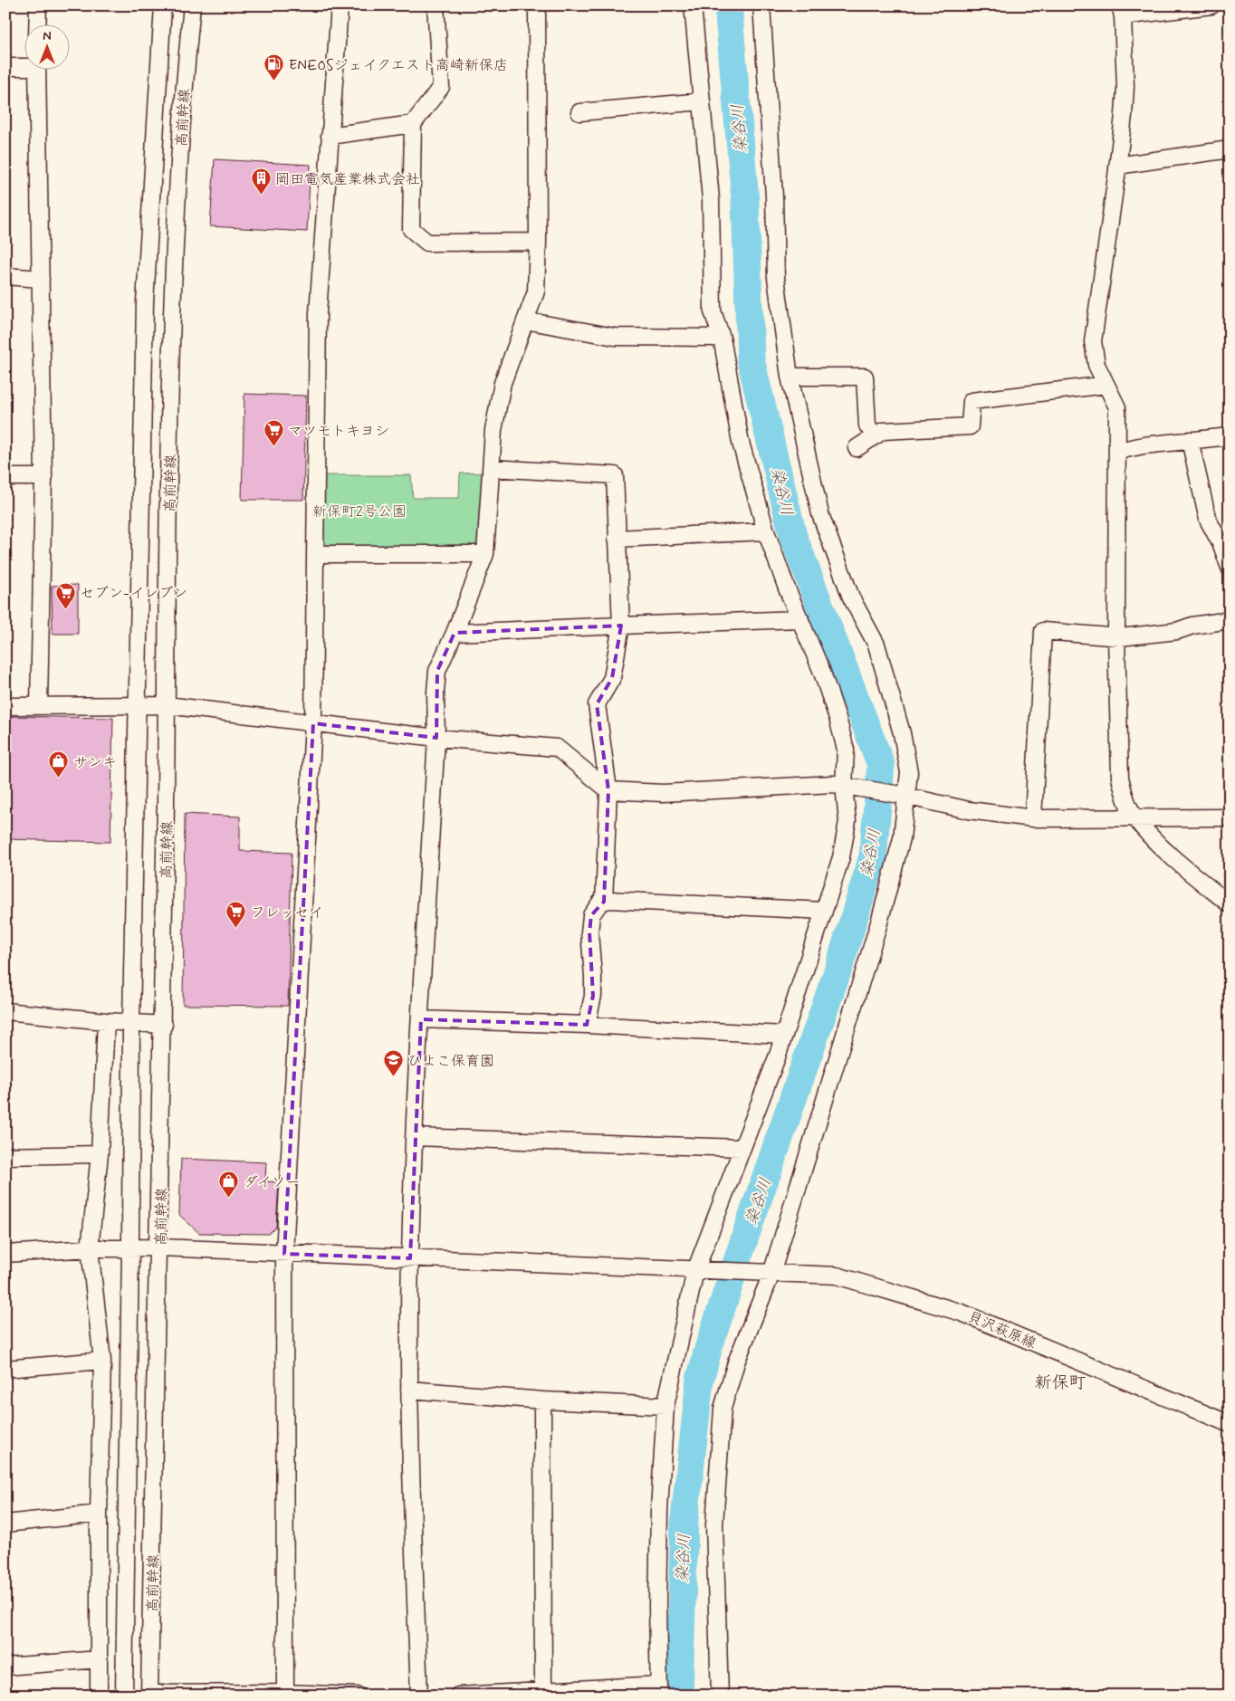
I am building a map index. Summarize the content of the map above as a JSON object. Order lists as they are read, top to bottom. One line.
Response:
{"streets":{"street":["高前幹線","貝沢萩原線"]},"crossings":[["高前幹線","貝沢萩原線"]],"districts":["新保町"],"water":["染谷川"],"parks":["新保町2号公園"],"places":{"fuel station":["ENEOSジェイクエスト高崎新保店"],"building":["岡田電気産業株式会社"],"supermarket":["マツモトキヨシ","セブン-イレブン","フレッセイ"],"shop":["サンキ","ダイソー"],"school or university":["ひよこ保育園"]},"north":"top"}
